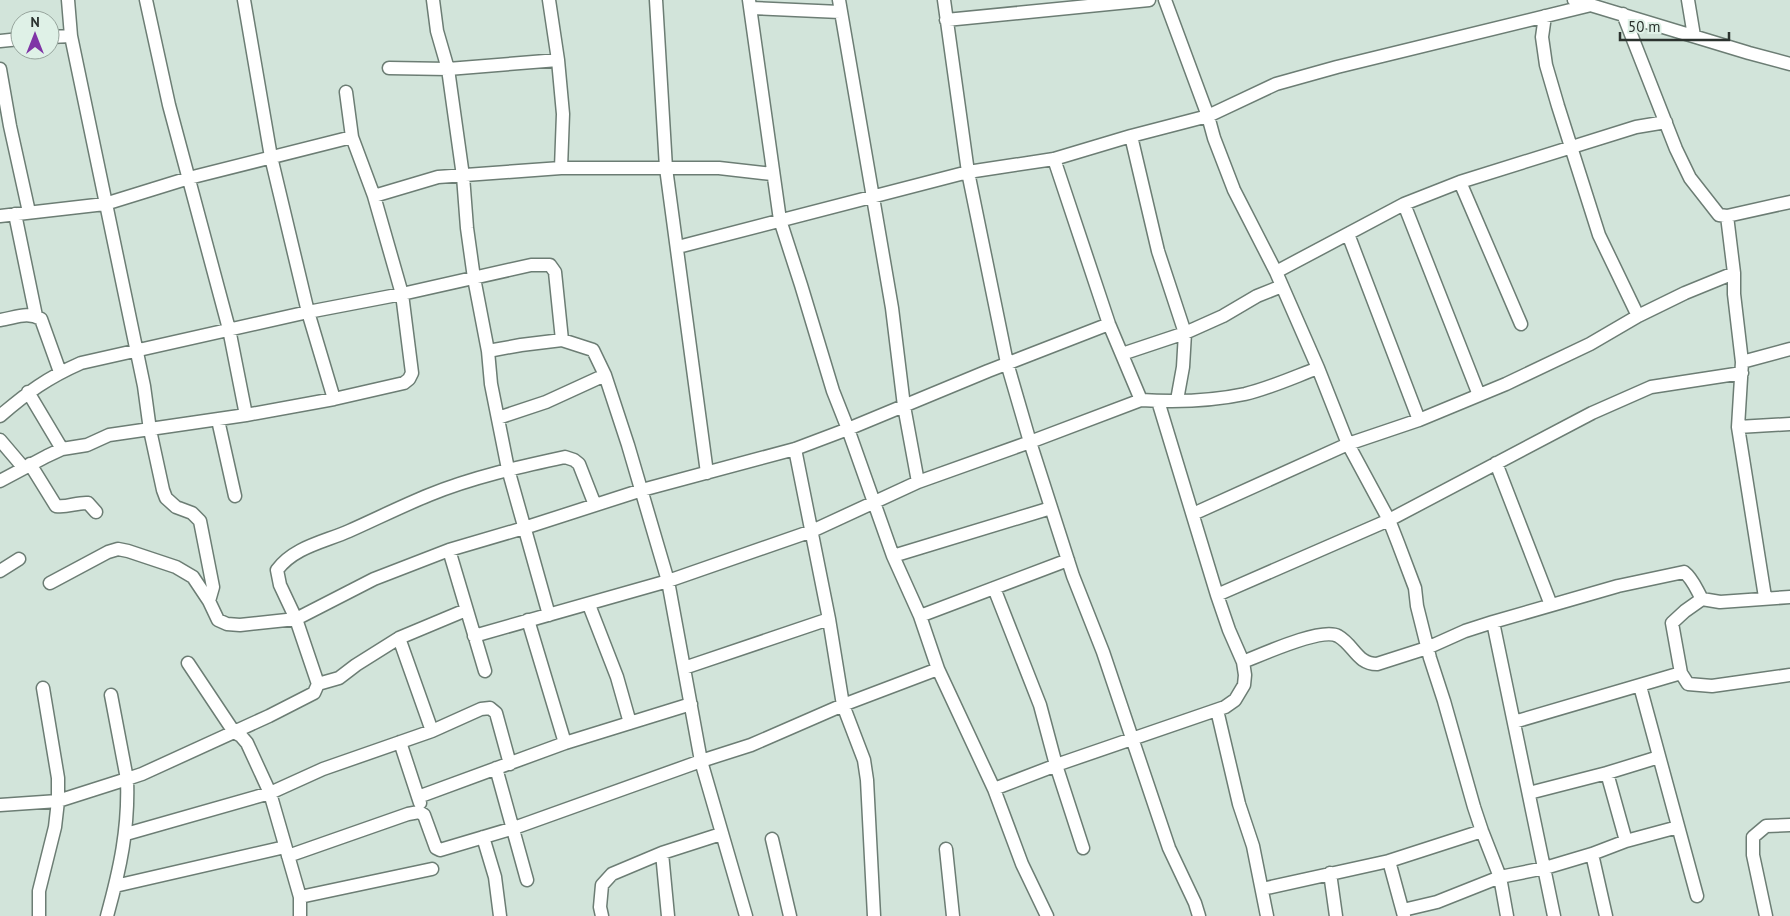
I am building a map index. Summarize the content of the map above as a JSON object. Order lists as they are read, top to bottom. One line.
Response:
{"scale_bar":"50 m","north":"top"}
